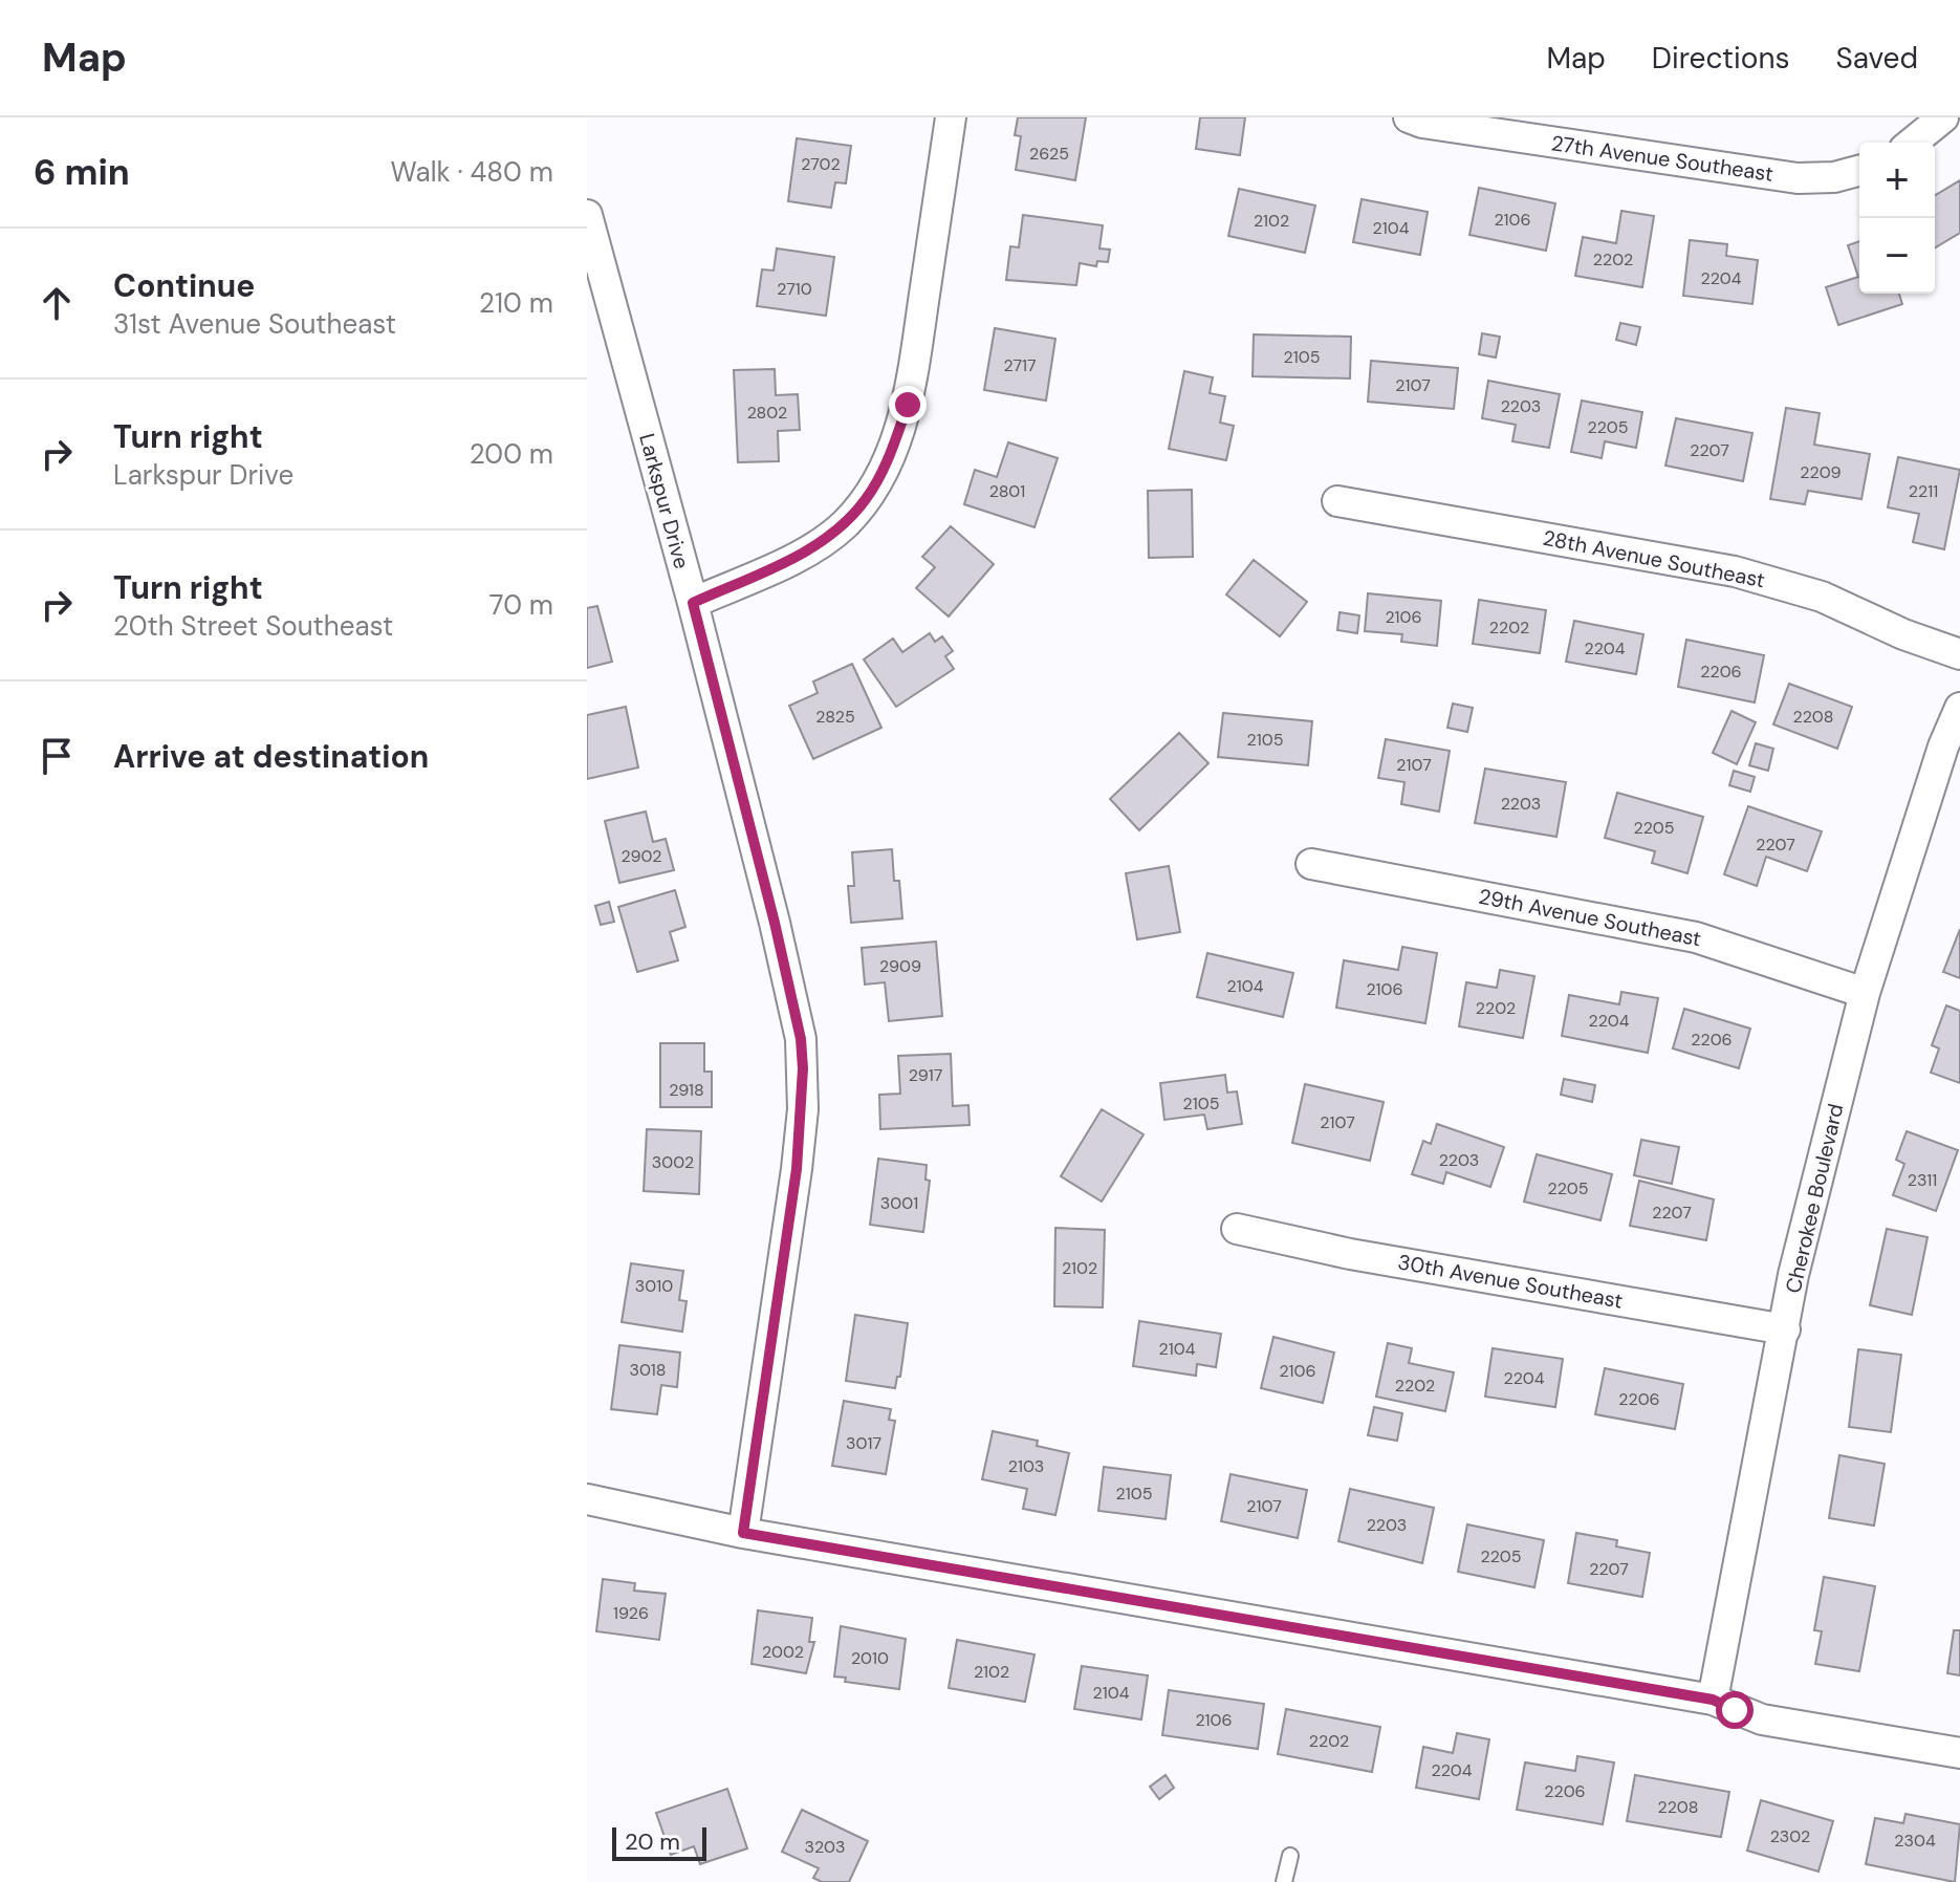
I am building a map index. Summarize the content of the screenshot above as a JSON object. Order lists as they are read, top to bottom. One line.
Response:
{"streets":{"street":["27th Avenue Southeast","Larkspur Drive","28th Avenue Southeast","29th Avenue Southeast","Cherokee Boulevard","30th Avenue Southeast"]},"crossings":[["29th Avenue Southeast","Cherokee Boulevard"],["Cherokee Boulevard","30th Avenue Southeast"]],"house_numbers":["2625","2702","2106","2102","2104","2202","2204","2710","2105","2717","2107","2203","2802","2205","2207","2209","2801","2211","2106","2202","2204","2206","2825","2208","2105","2107","2203","2205","2207","2902","2909","2104","2106","2202","2204","2206","2917","2918","2105","2107","2203","3002","2311","2205","3001","2207","2102","3010","2104","3018","2106","2204","2202","2206","3017","2103","2105","2107","2203","2205","2207","1926","2002","2010","2102","2104","2106","2202","2204","2206","2208","2302","2304","3203"],"scale_bar":"20 m","page":{"header":"Map","nav":["Map","Directions","Saved"],"heading":["6 min","Walk · 480 m"],"map_buttons":["+","−"],"list":[["Continue","31st Avenue Southeast","210 m"],["Turn right","Larkspur Drive","200 m"],["Turn right","20th Street Southeast","70 m"],"Arrive at destination"],"scale":"20 m"}}
